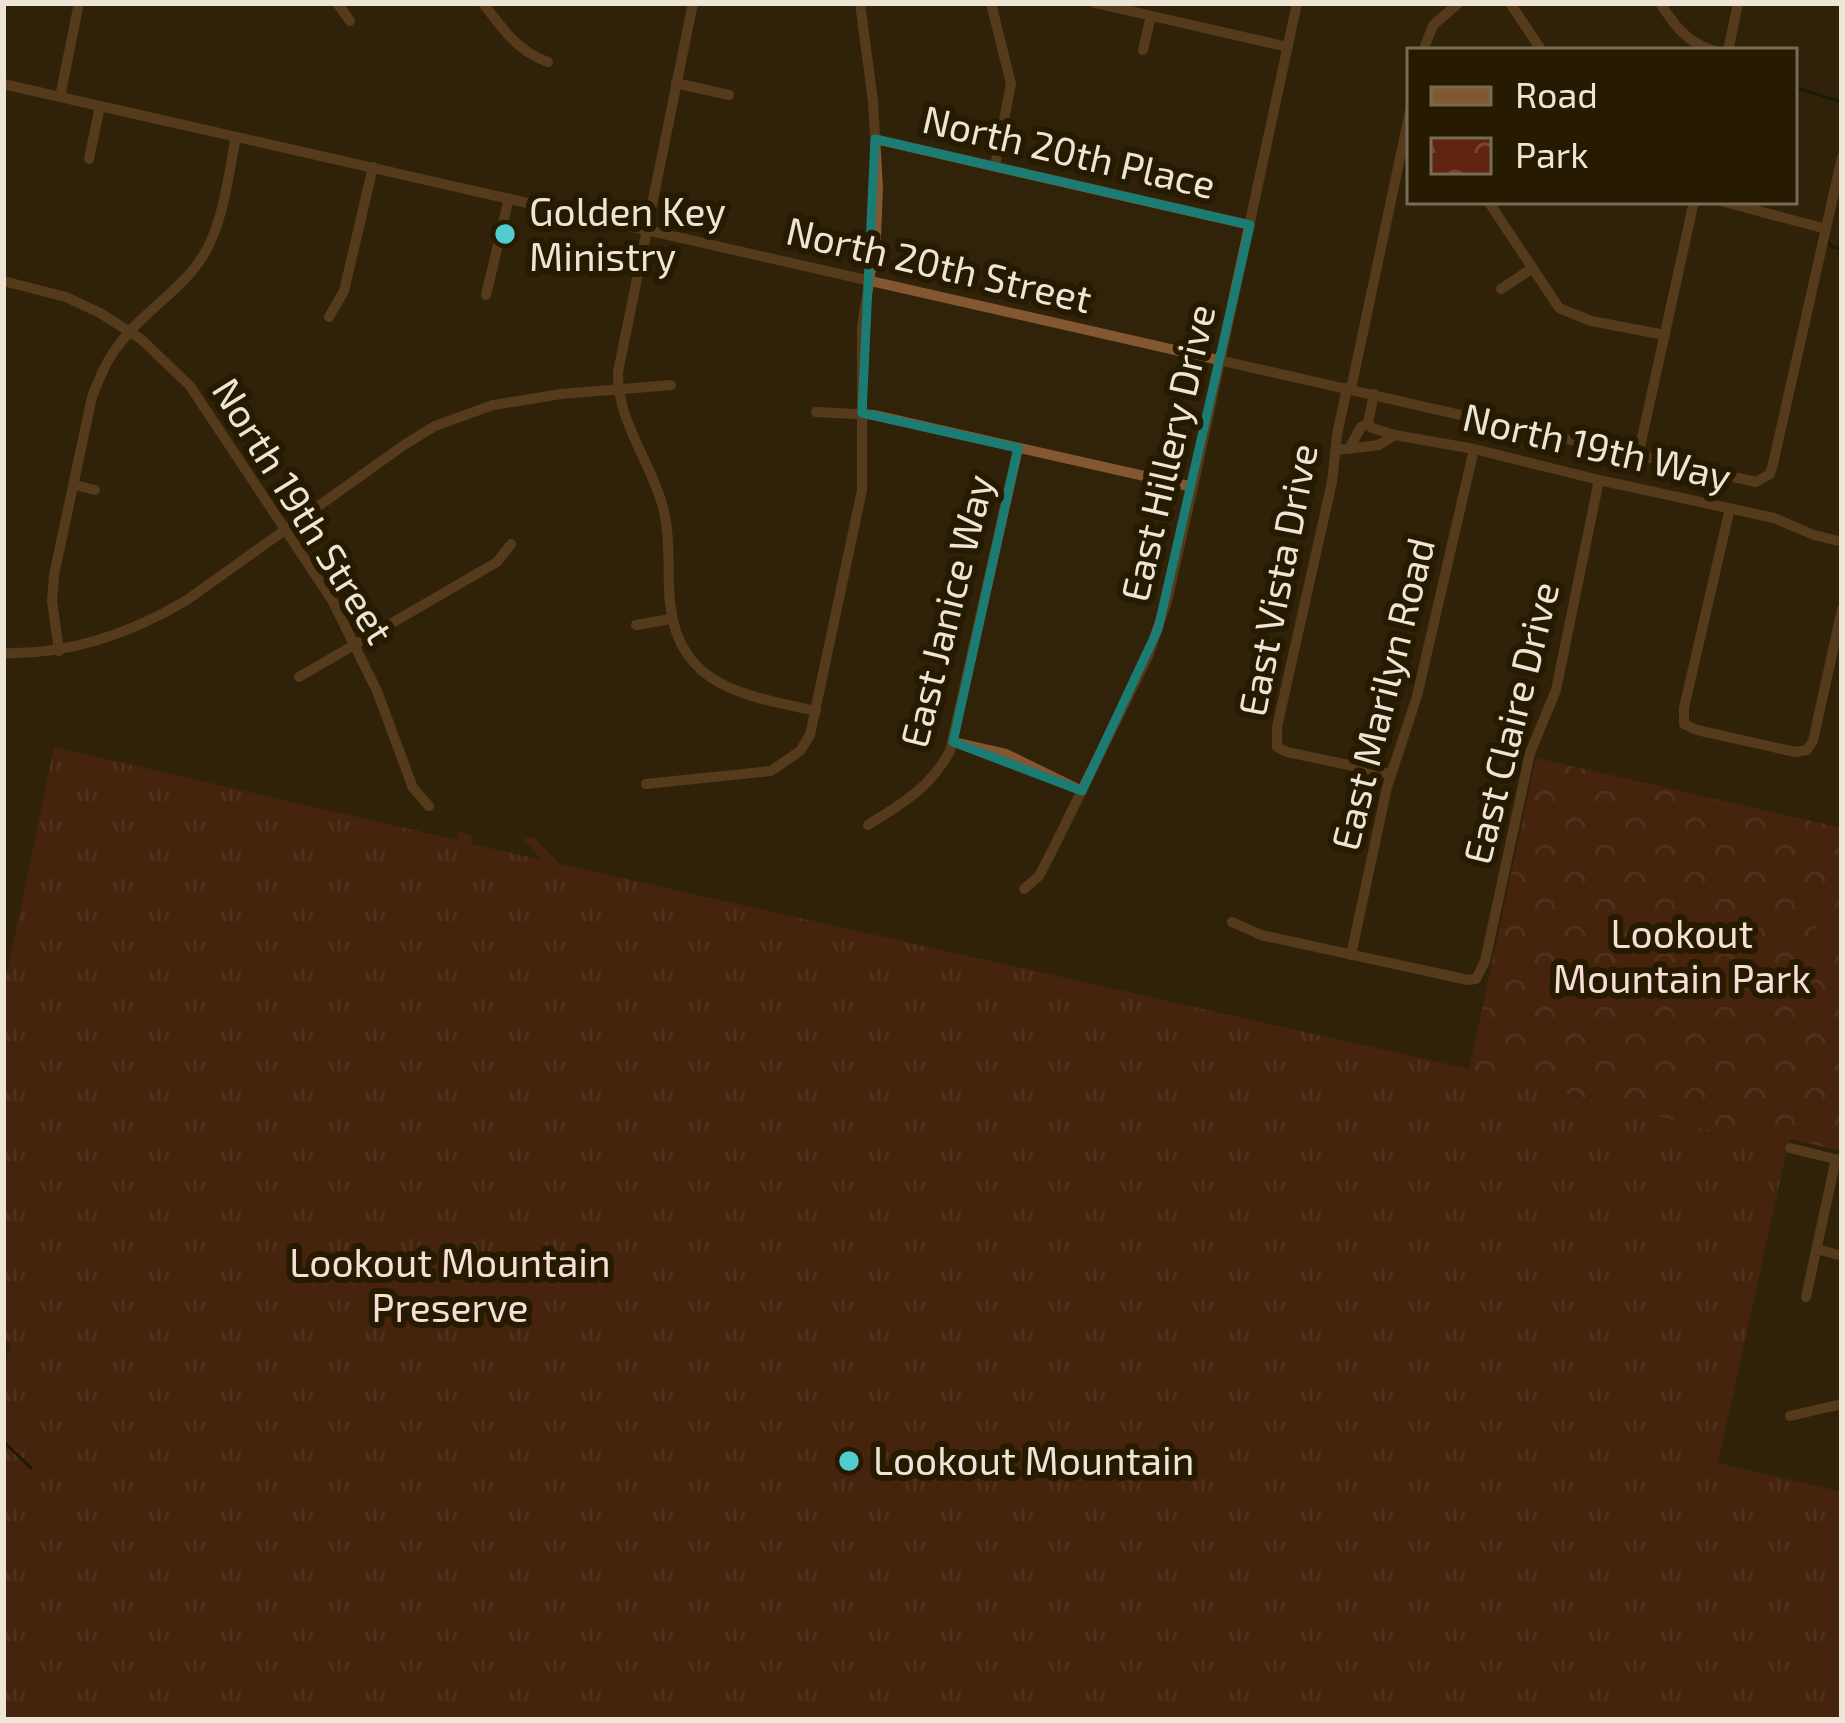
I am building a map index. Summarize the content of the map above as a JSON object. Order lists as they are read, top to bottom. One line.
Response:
{"streets":{"street":["North 20th Place","North 20th Street","North 19th Way","East Hillery Drive","North 19th Street","East Vista Drive","East Janice Way","East Marilyn Road","East Claire Drive"]},"crossings":[["North 20th Place","East Hillery Drive"],["North 20th Street","East Hillery Drive"],["North 20th Street","East Vista Drive"],["North 19th Way","East Vista Drive"],["North 19th Way","East Marilyn Road"],["North 19th Way","East Claire Drive"],["East Vista Drive","East Marilyn Road"],["East Marilyn Road","East Claire Drive"]],"parks":["Lookout Mountain Park","Lookout Mountain Preserve"],"places":["Golden Key Ministry","Lookout Mountain"],"legend":["Road","Park"]}
